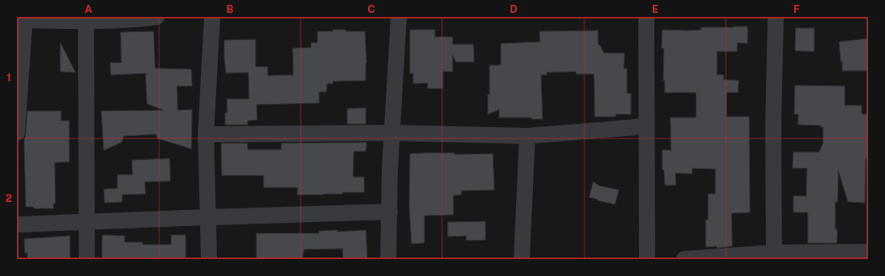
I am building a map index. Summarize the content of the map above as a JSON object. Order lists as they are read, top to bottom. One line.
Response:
{"grid":{"columns":["A","B","C","D","E","F"],"rows":["1","2"]}}
